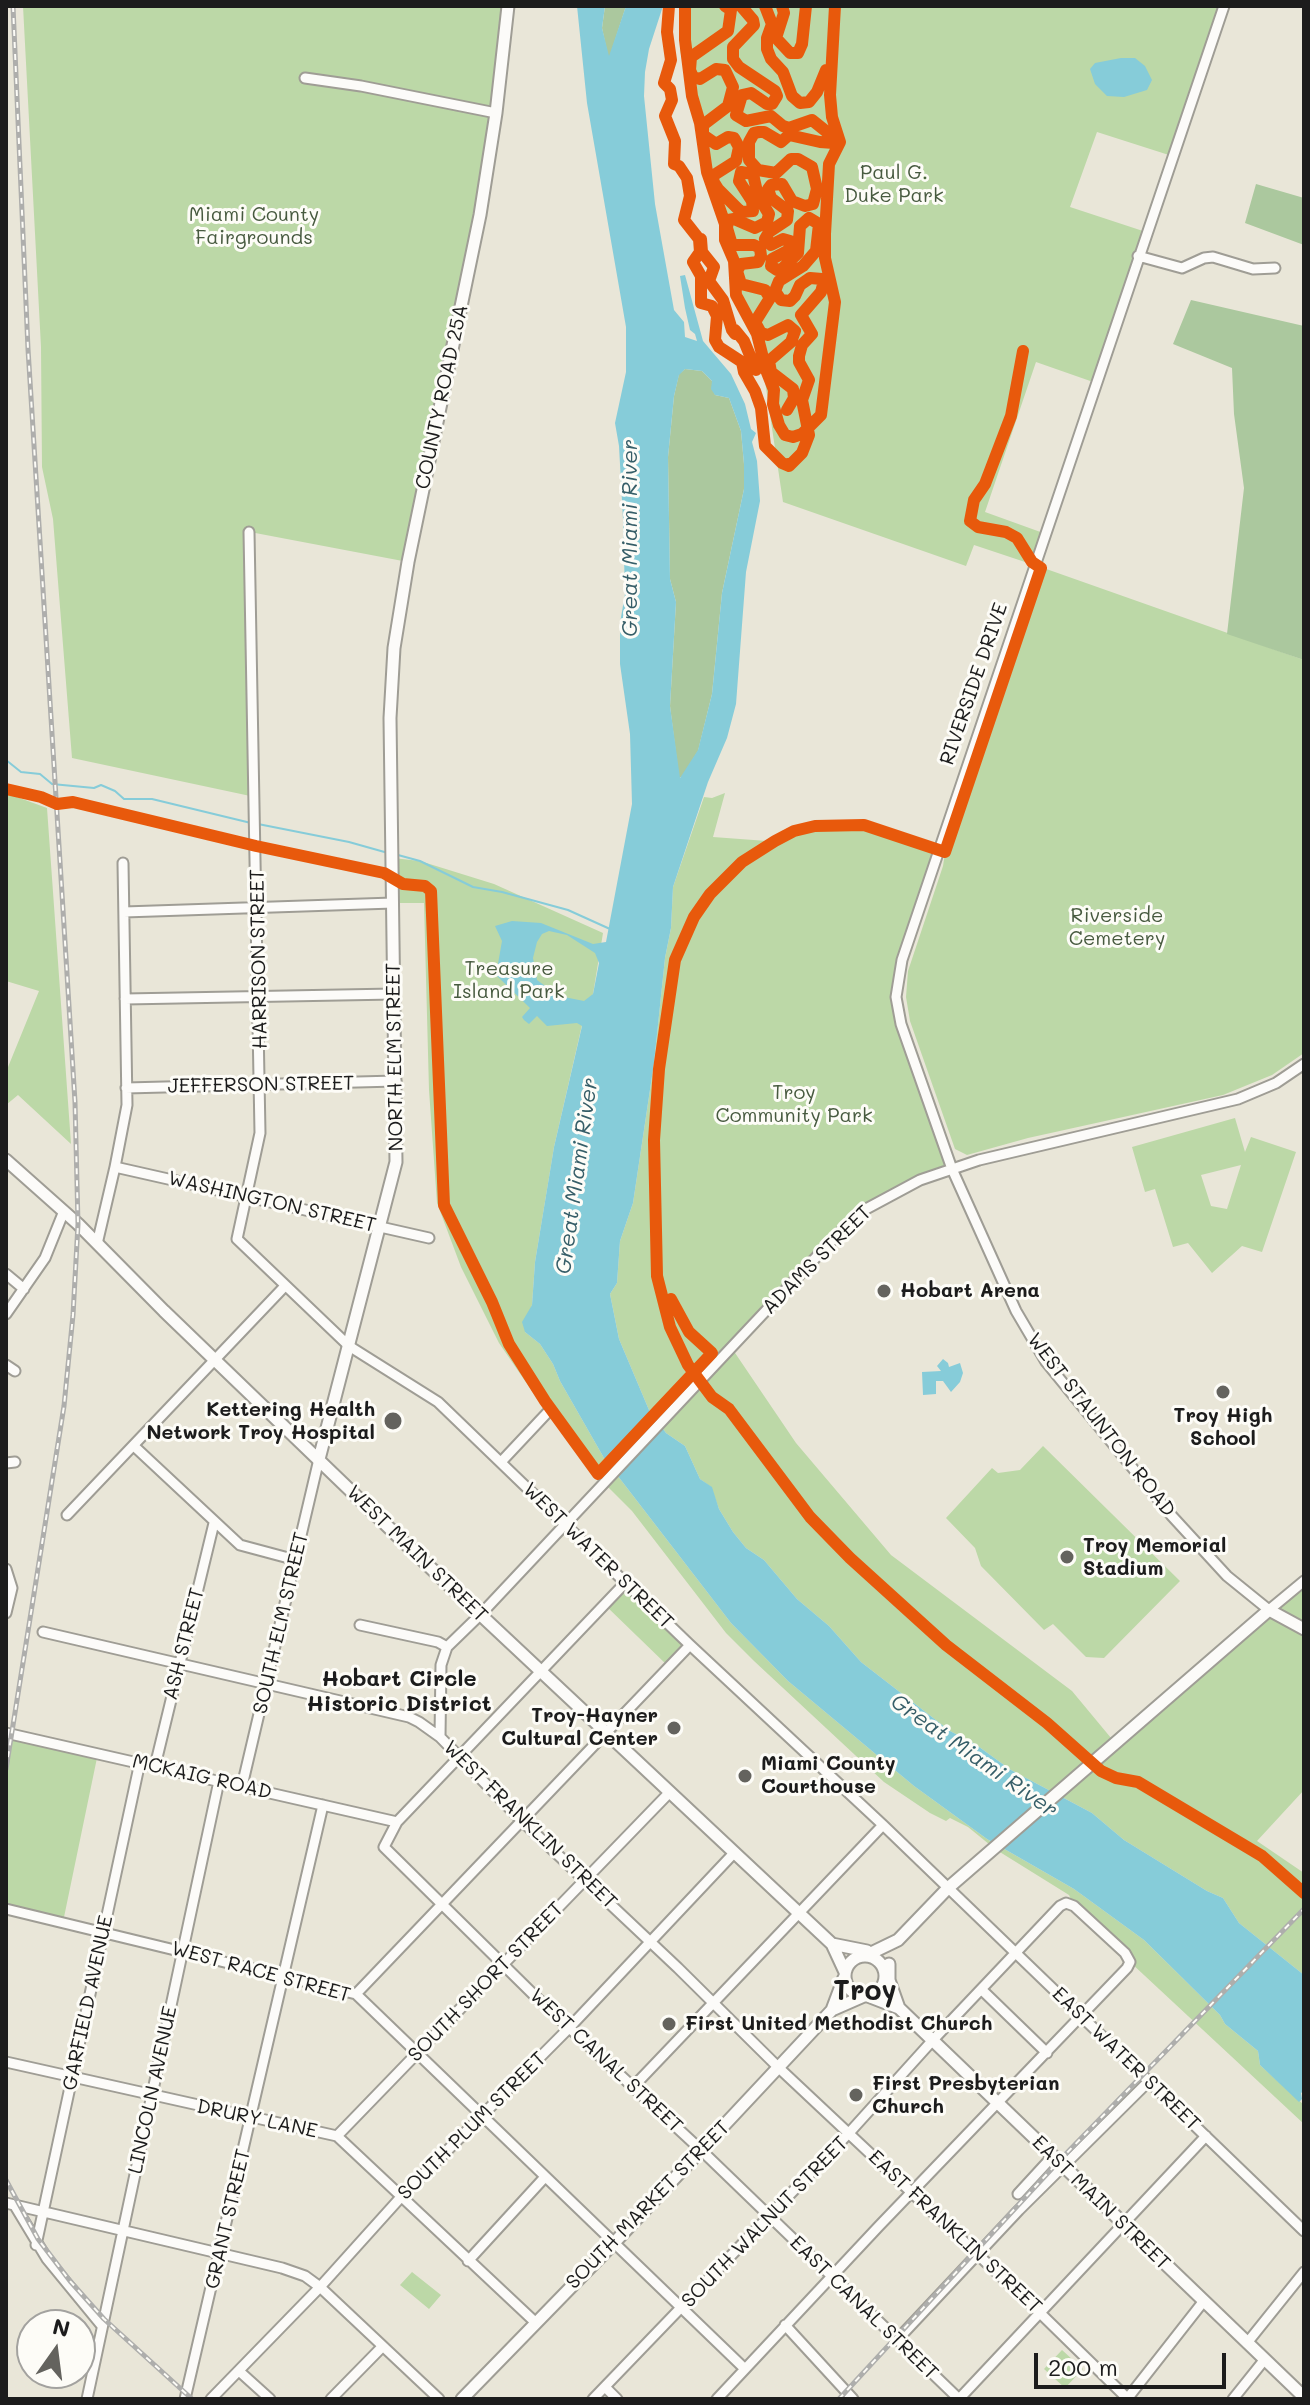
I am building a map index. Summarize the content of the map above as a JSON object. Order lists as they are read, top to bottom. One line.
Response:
{"streets":{"main road":["COUNTY ROAD 25A","NORTH ELM STREET","WEST MAIN STREET","EAST MAIN STREET","SOUTH MARKET STREET"],"street":["RIVERSIDE DRIVE","HARRISON STREET","JEFFERSON STREET","WASHINGTON STREET","ADAMS STREET","WEST STAUNTON ROAD","WEST WATER STREET","SOUTH ELM STREET","ASH STREET","MCKAIG ROAD","WEST FRANKLIN STREET","WEST RACE STREET","SOUTH SHORT STREET","GARFIELD AVENUE","EAST WATER STREET","WEST CANAL STREET","LINCOLN AVENUE","DRURY LANE","SOUTH PLUM STREET","GRANT STREET","SOUTH WALNUT STREET","EAST FRANKLIN STREET","EAST CANAL STREET"]},"crossings":[["COUNTY ROAD 25A","NORTH ELM STREET"],["RIVERSIDE DRIVE","ADAMS STREET"],["RIVERSIDE DRIVE","WEST STAUNTON ROAD"],["HARRISON STREET","JEFFERSON STREET"],["HARRISON STREET","WASHINGTON STREET"],["HARRISON STREET","WEST WATER STREET"],["NORTH ELM STREET","JEFFERSON STREET"],["NORTH ELM STREET","WASHINGTON STREET"],["NORTH ELM STREET","WEST MAIN STREET"],["NORTH ELM STREET","WEST WATER STREET"],["NORTH ELM STREET","SOUTH ELM STREET"],["ADAMS STREET","WEST STAUNTON ROAD"],["ADAMS STREET","WEST MAIN STREET"],["ADAMS STREET","WEST WATER STREET"],["WEST MAIN STREET","SOUTH ELM STREET"],["WEST MAIN STREET","SOUTH SHORT STREET"],["WEST MAIN STREET","SOUTH PLUM STREET"],["WEST WATER STREET","EAST WATER STREET"],["SOUTH ELM STREET","MCKAIG ROAD"],["SOUTH ELM STREET","WEST FRANKLIN STREET"],["ASH STREET","MCKAIG ROAD"],["ASH STREET","WEST FRANKLIN STREET"],["MCKAIG ROAD","GARFIELD AVENUE"],["MCKAIG ROAD","WEST CANAL STREET"],["MCKAIG ROAD","LINCOLN AVENUE"],["MCKAIG ROAD","GRANT STREET"],["WEST FRANKLIN STREET","SOUTH SHORT STREET"],["WEST FRANKLIN STREET","SOUTH PLUM STREET"],["WEST FRANKLIN STREET","SOUTH MARKET STREET"],["WEST FRANKLIN STREET","EAST FRANKLIN STREET"],["WEST RACE STREET","SOUTH SHORT STREET"],["WEST RACE STREET","GARFIELD AVENUE"],["WEST RACE STREET","LINCOLN AVENUE"],["WEST RACE STREET","SOUTH PLUM STREET"],["WEST RACE STREET","SOUTH MARKET STREET"],["WEST RACE STREET","GRANT STREET"],["WEST RACE STREET","SOUTH WALNUT STREET"],["SOUTH SHORT STREET","WEST CANAL STREET"],["SOUTH SHORT STREET","DRURY LANE"],["GARFIELD AVENUE","DRURY LANE"],["EAST WATER STREET","SOUTH WALNUT STREET"],["WEST CANAL STREET","SOUTH PLUM STREET"],["WEST CANAL STREET","SOUTH MARKET STREET"],["WEST CANAL STREET","EAST CANAL STREET"],["LINCOLN AVENUE","DRURY LANE"],["DRURY LANE","SOUTH PLUM STREET"],["DRURY LANE","SOUTH MARKET STREET"],["DRURY LANE","GRANT STREET"],["EAST MAIN STREET","SOUTH WALNUT STREET"],["SOUTH MARKET STREET","EAST FRANKLIN STREET"],["SOUTH MARKET STREET","EAST CANAL STREET"],["SOUTH WALNUT STREET","EAST FRANKLIN STREET"],["SOUTH WALNUT STREET","EAST CANAL STREET"]],"districts":["Hobart Circle Historic District","Troy"],"water":["Great Miami River"],"parks":["Paul G. Duke Park","Miami County Fairgrounds","Riverside Cemetery","Treasure Island Park","Troy Community Park"],"places":["Hobart Arena","Troy High School","Kettering Health Network Troy Hospital","Troy Memorial Stadium","Troy-Hayner Cultural Center","Miami County Courthouse","First United Methodist Church","First Presbyterian Church"],"scale_bar":"200 m","north":"top"}
